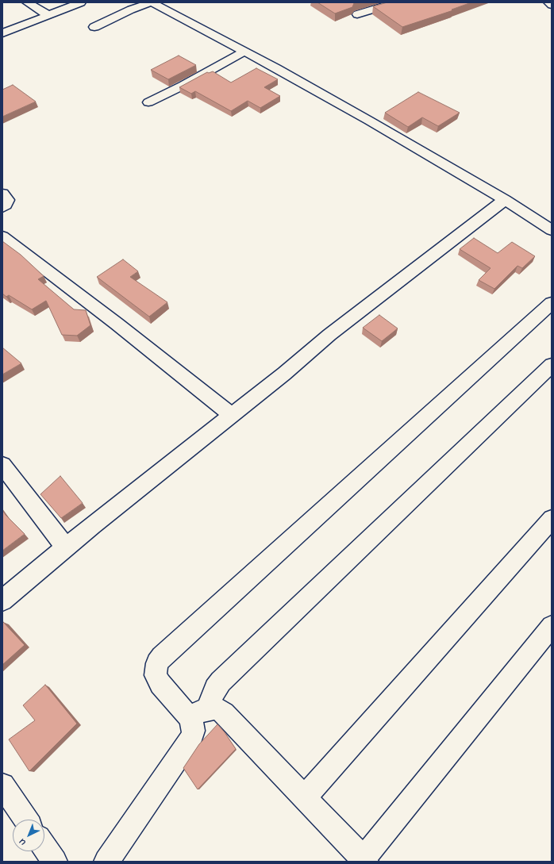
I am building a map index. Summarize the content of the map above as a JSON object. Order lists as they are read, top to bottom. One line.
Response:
{"north":"bottom left"}
